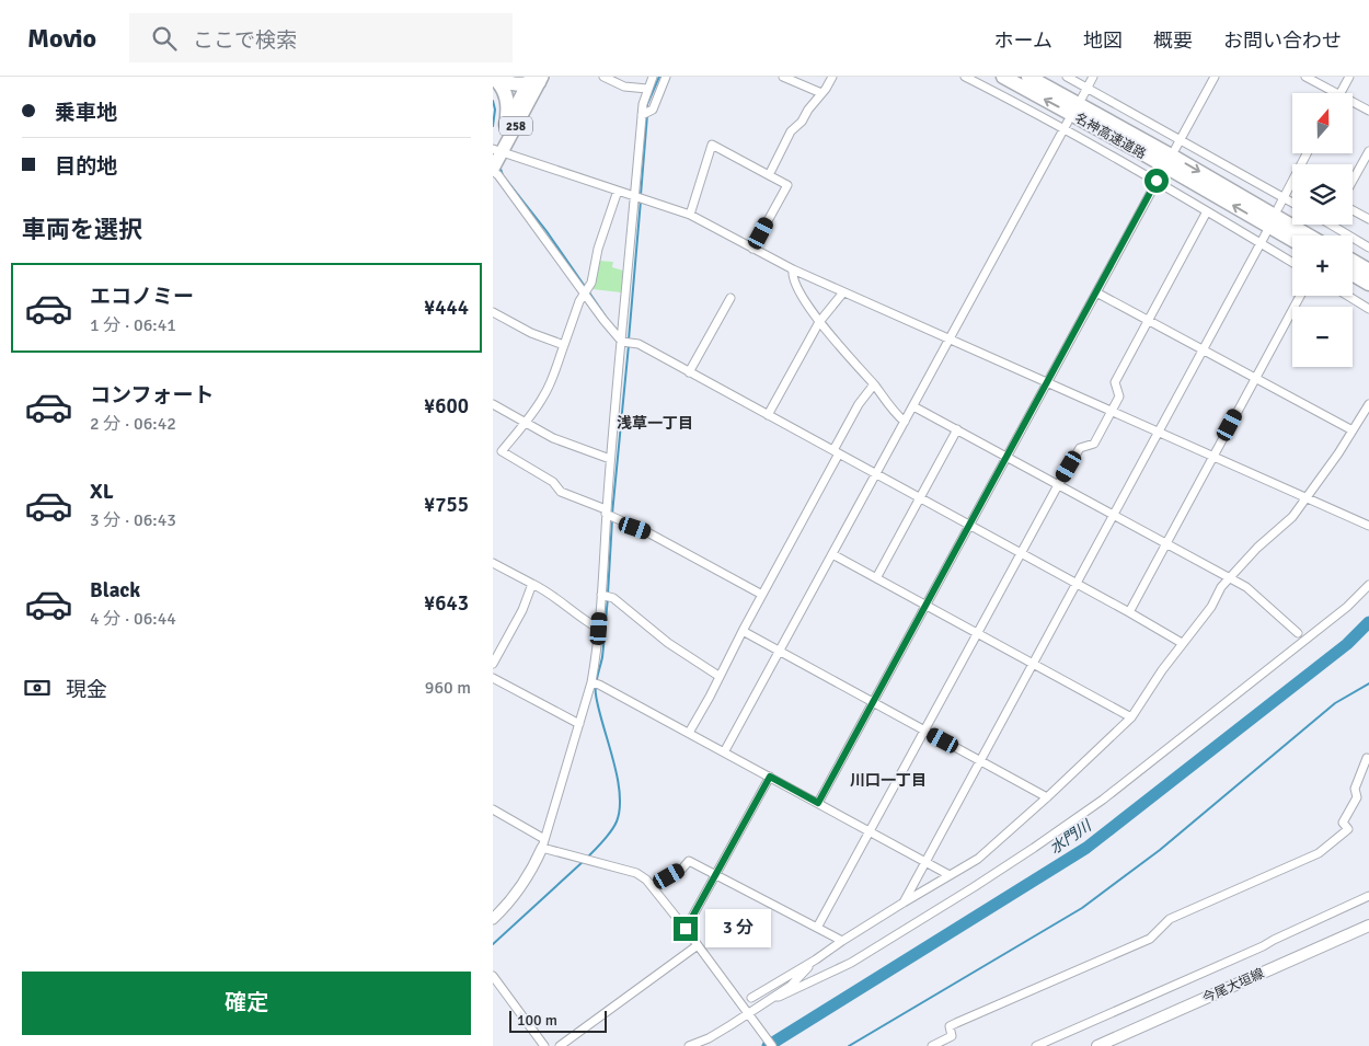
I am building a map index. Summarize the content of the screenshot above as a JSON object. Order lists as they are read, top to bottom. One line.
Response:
{"streets":{"highway":["258","名神高速道路"],"main road":["今尾大垣線"]},"districts":["浅草一丁目","川口一丁目"],"water":["水門川"],"scale_bar":"100 m","north":"top","page":{"header":"Movio","search":"ここで検索","nav":["ホーム","地図","概要","お問い合わせ"],"banner":["乗車地","目的地"],"map_buttons":["+","−"],"heading":"車両を選択","list":[{"name":"エコノミー","note":"1 分 · 06:41","value":"¥444"},{"name":"コンフォート","note":"2 分 · 06:42","value":"¥600"},{"name":"XL","note":"3 分 · 06:43","value":"¥755"},{"name":"Black","note":"4 分 · 06:44","value":"¥643"}],"pay":["現金","960 m"],"bubble":"3 分","buttons":"確定","scale":"100 m"}}
